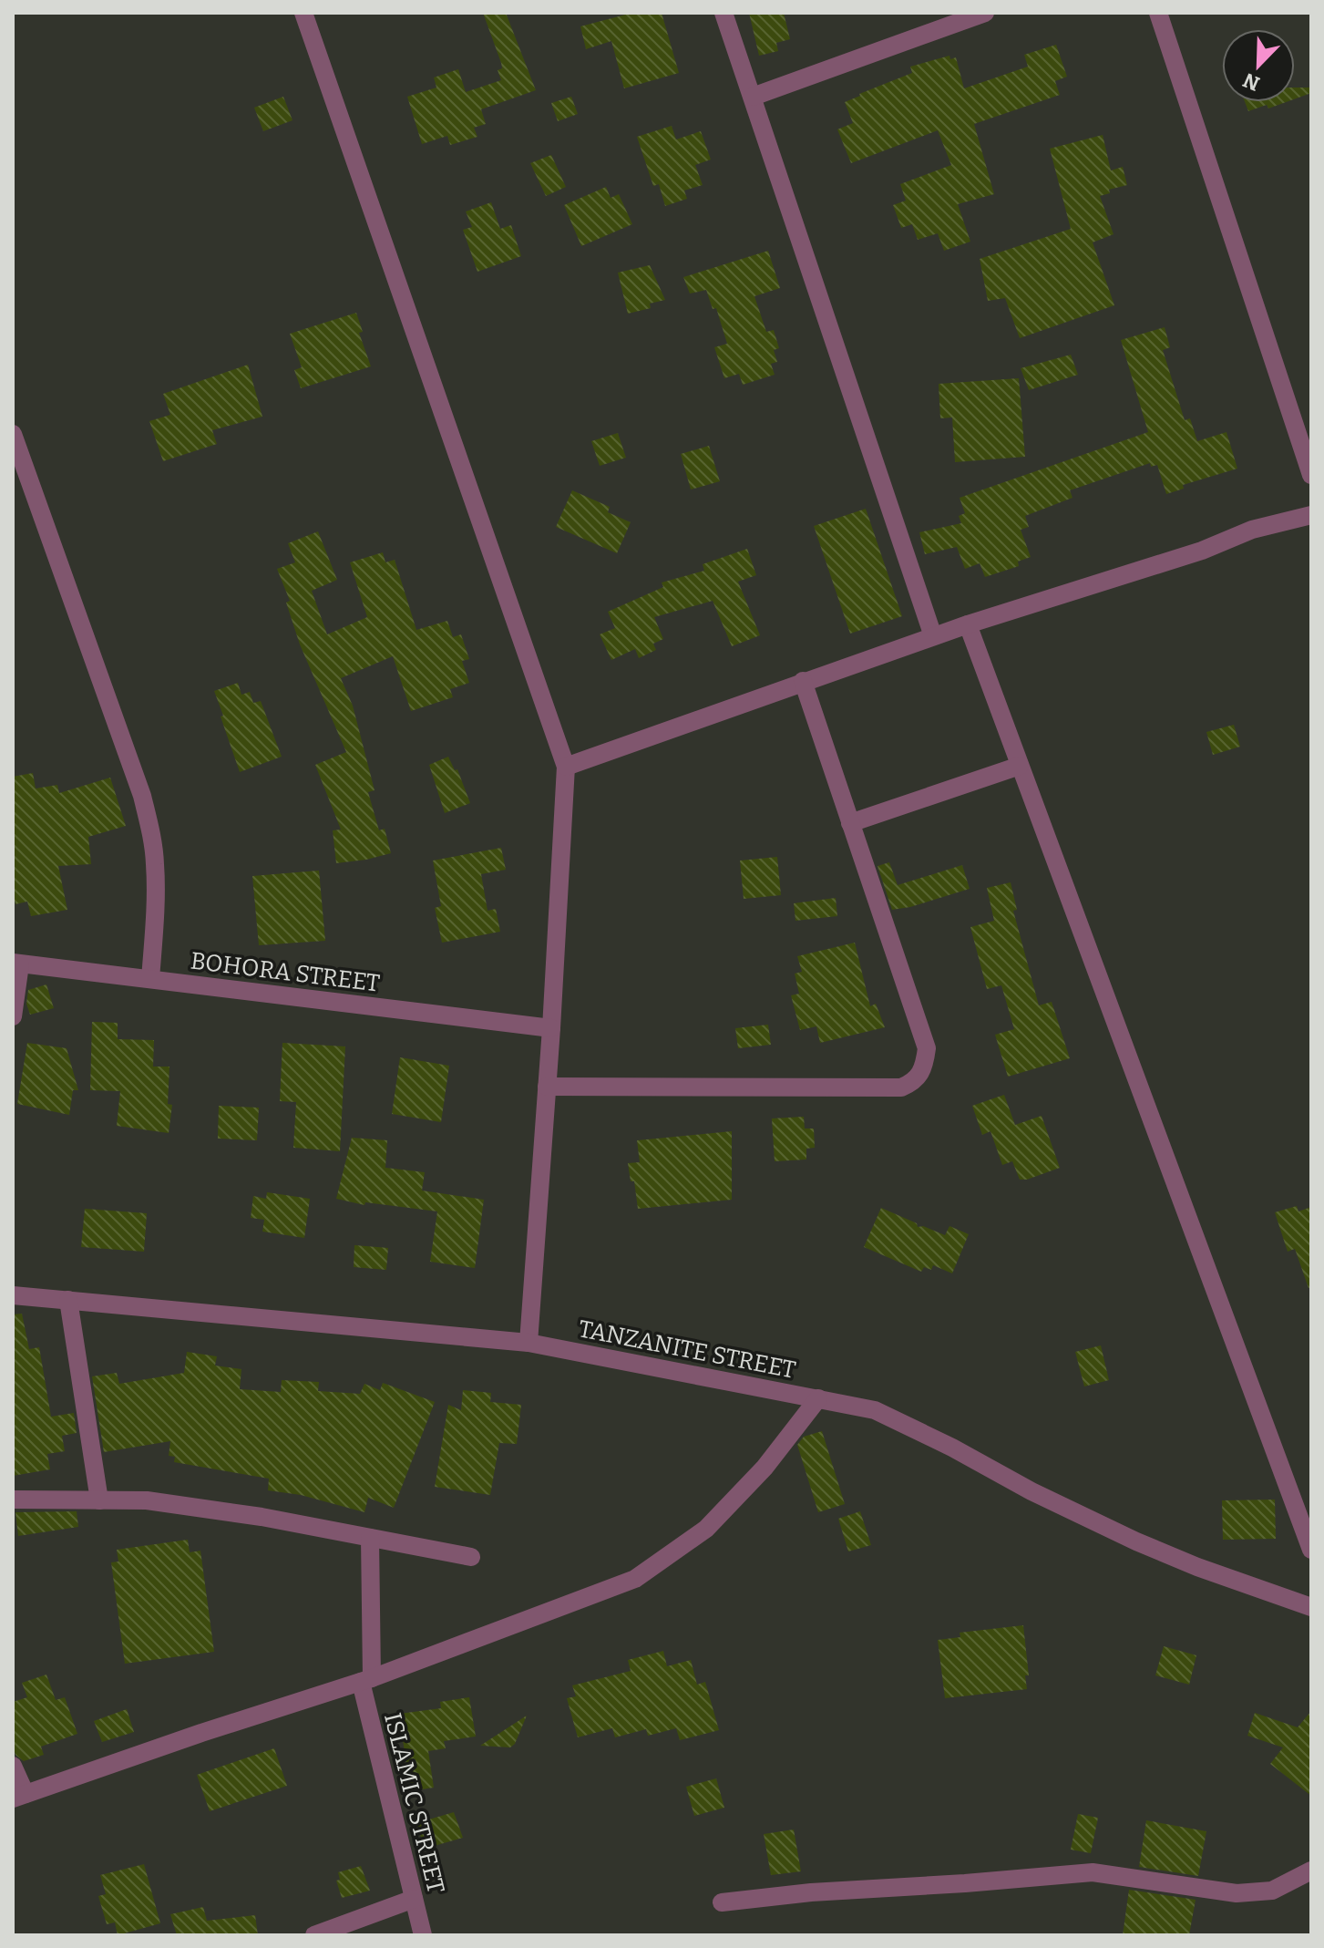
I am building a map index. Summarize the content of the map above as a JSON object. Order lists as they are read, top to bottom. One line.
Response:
{"streets":{"street":["BOHORA STREET","TANZANITE STREET","ISLAMIC STREET"]},"north":"bottom left"}
